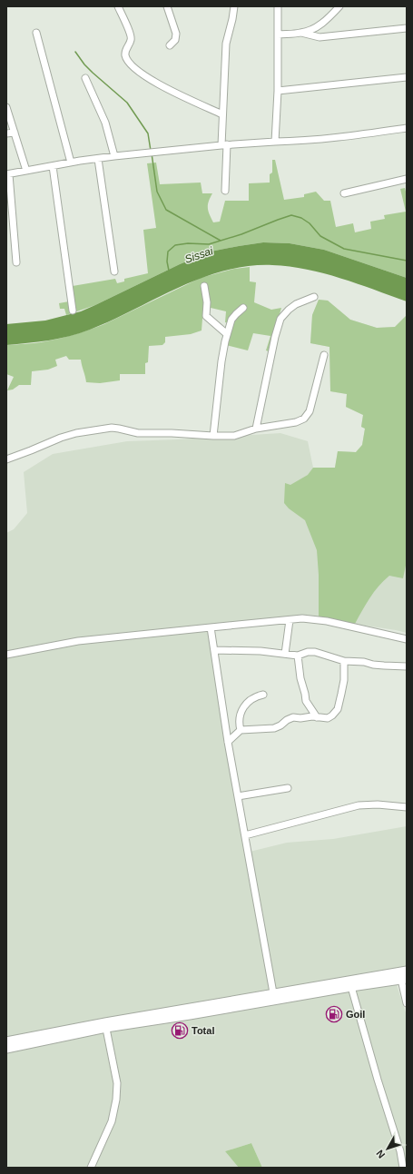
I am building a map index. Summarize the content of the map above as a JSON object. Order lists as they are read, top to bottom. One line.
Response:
{"water":["Sissai"],"places":{"fuel station":["Goil","Total"]},"north":"bottom left"}
